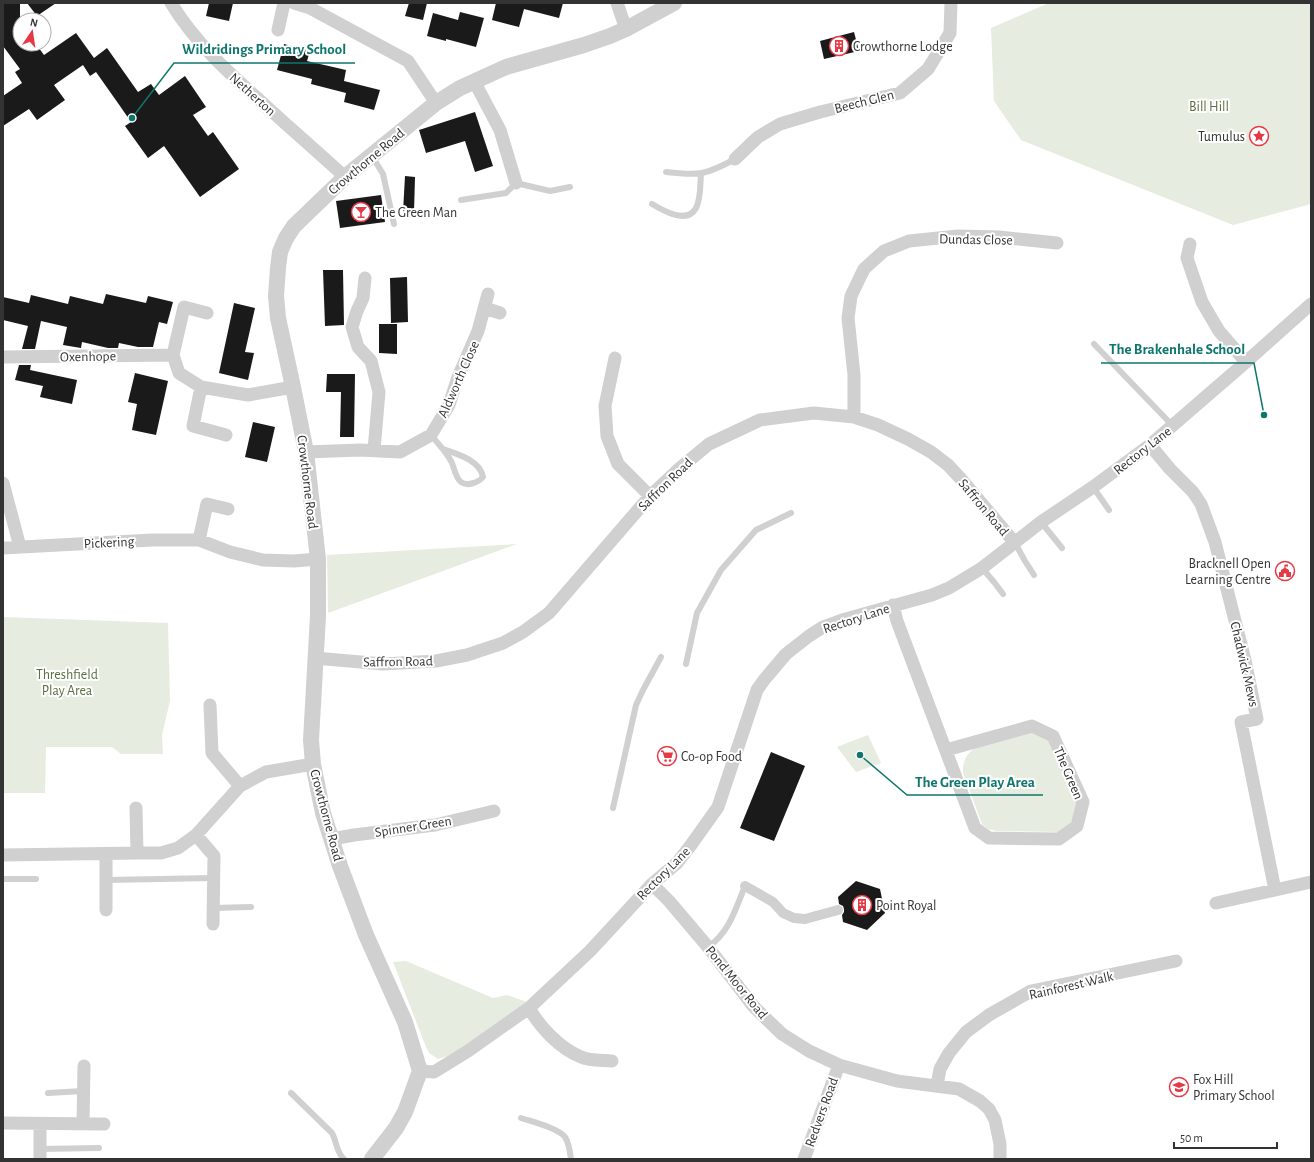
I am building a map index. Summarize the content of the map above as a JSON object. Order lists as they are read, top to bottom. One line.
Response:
{"streets":{"street":["Netherton","Beech Glen","Crowthorne Road","Dundas Close","Oxenhope","Aldworth Close","Rectory Lane","Saffron Road","Pickering","Chadwick Mews","The Green","Spinner Green","Pond Moor Road","Rainforest Walk","Redvers Road"]},"crossings":[["Netherton","Crowthorne Road"],["Crowthorne Road","Aldworth Close"],["Crowthorne Road","Rectory Lane"],["Crowthorne Road","Saffron Road"],["Crowthorne Road","Pickering"],["Crowthorne Road","Spinner Green"],["Dundas Close","Saffron Road"],["Rectory Lane","Saffron Road"],["Rectory Lane","Chadwick Mews"],["Rectory Lane","The Green"],["Rectory Lane","Pond Moor Road"],["Pond Moor Road","Rainforest Walk"],["Pond Moor Road","Redvers Road"]],"parks":["Bill Hill","Threshfield Play Area"],"places":{"building":["Crowthorne Lodge","Point Royal"],"other":["Wildridings Primary School","The Brakenhale School","The Green Play Area"],"place":["Tumulus"],"bar":["The Green Man"],"public building":["Bracknell Open Learning Centre"],"supermarket":["Co-op Food"],"school or university":["Fox Hill Primary School"]},"scale_bar":"50 m","north":"top"}
